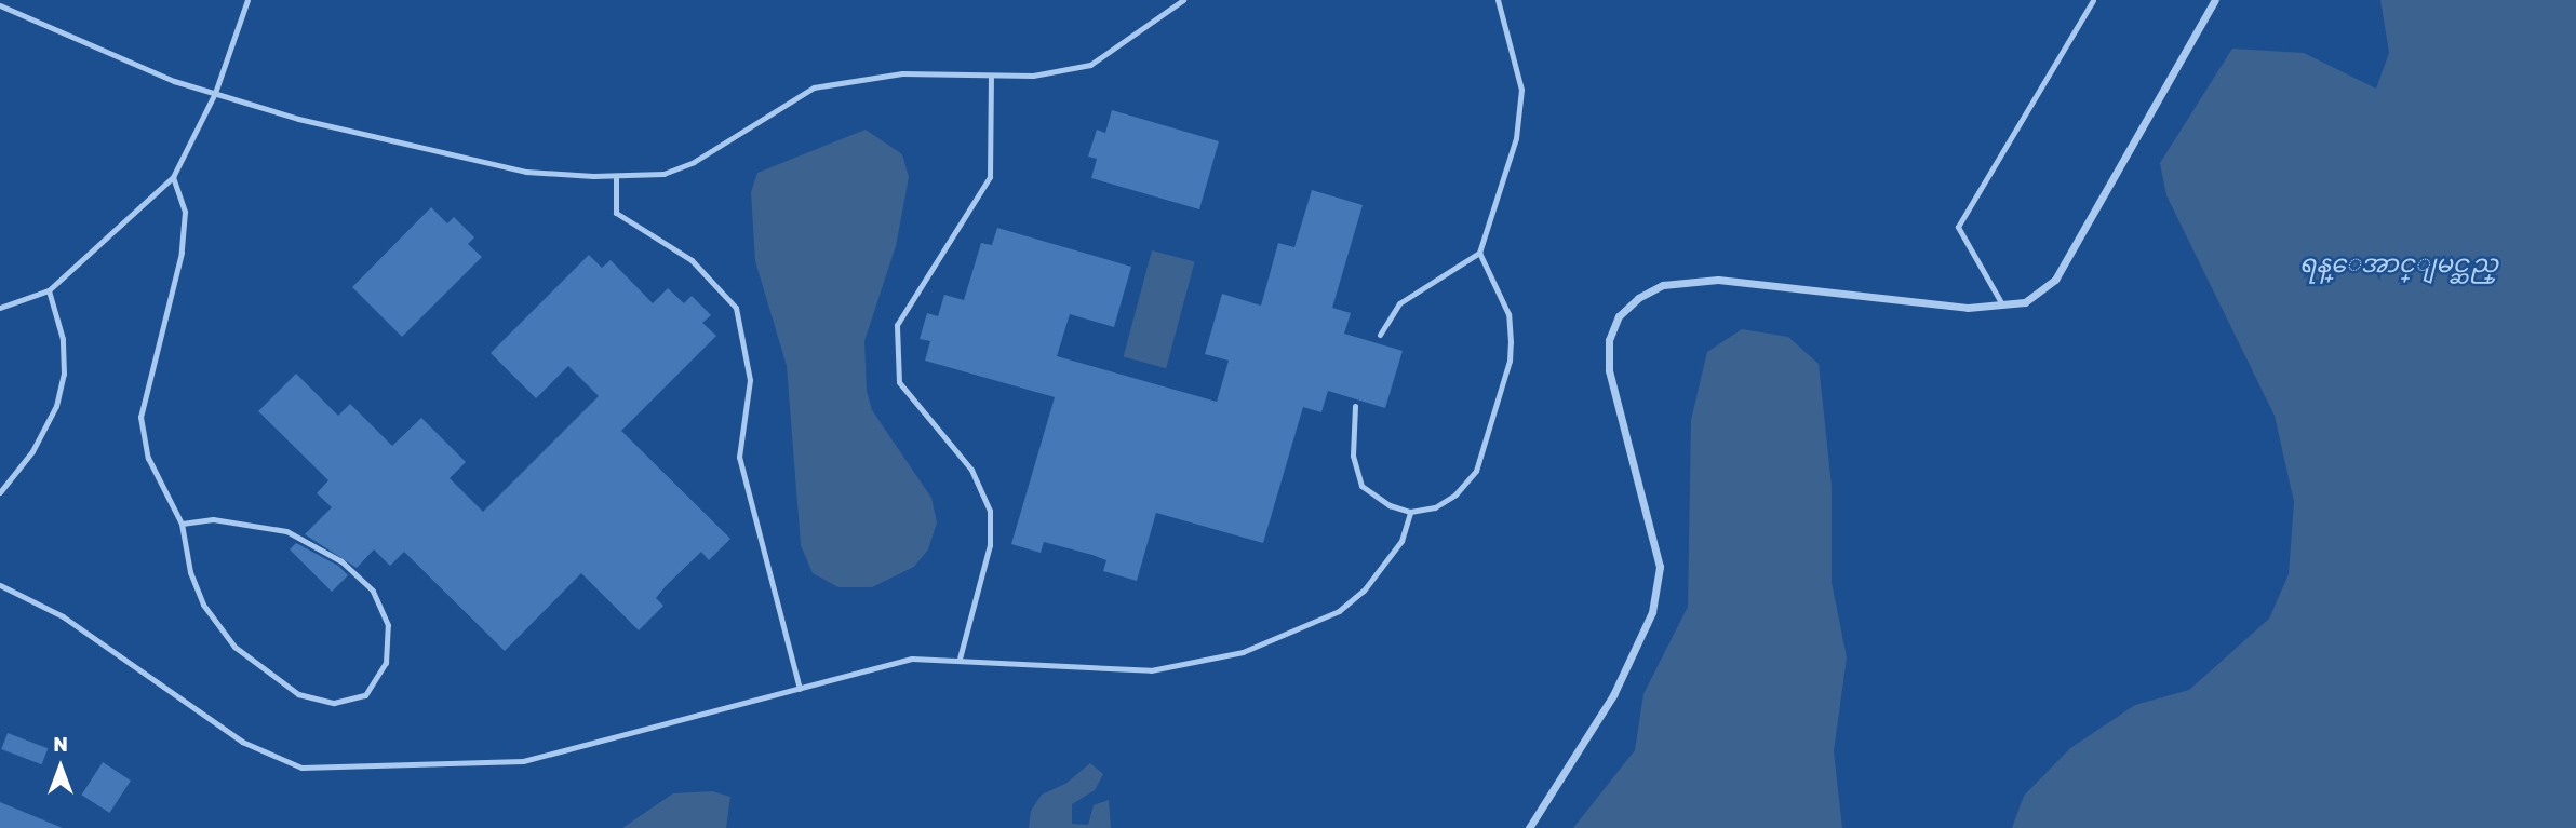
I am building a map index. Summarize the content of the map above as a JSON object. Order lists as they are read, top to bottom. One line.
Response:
{"water":["ရန္ေအာင္ျမင္ဆည္"],"north":"top"}
